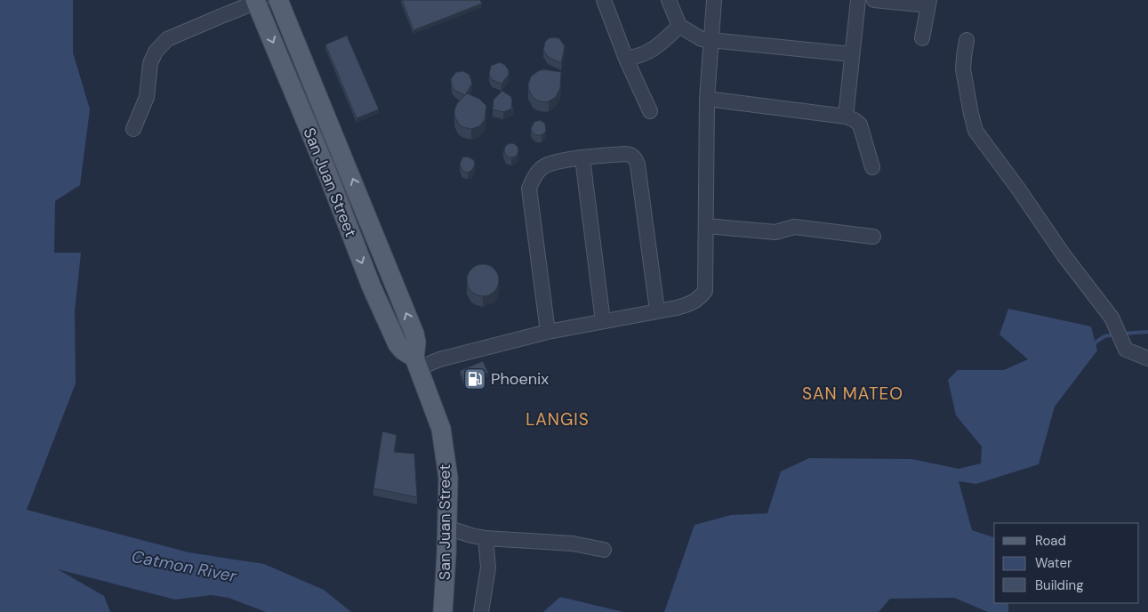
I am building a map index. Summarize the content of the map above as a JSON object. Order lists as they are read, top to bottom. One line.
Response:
{"streets":{"main road":["San Juan Street"]},"districts":["SAN MATEO","LANGIS"],"water":["Catmon River"],"places":{"fuel station":["Phoenix"]},"legend":["Road","Water","Building"]}
